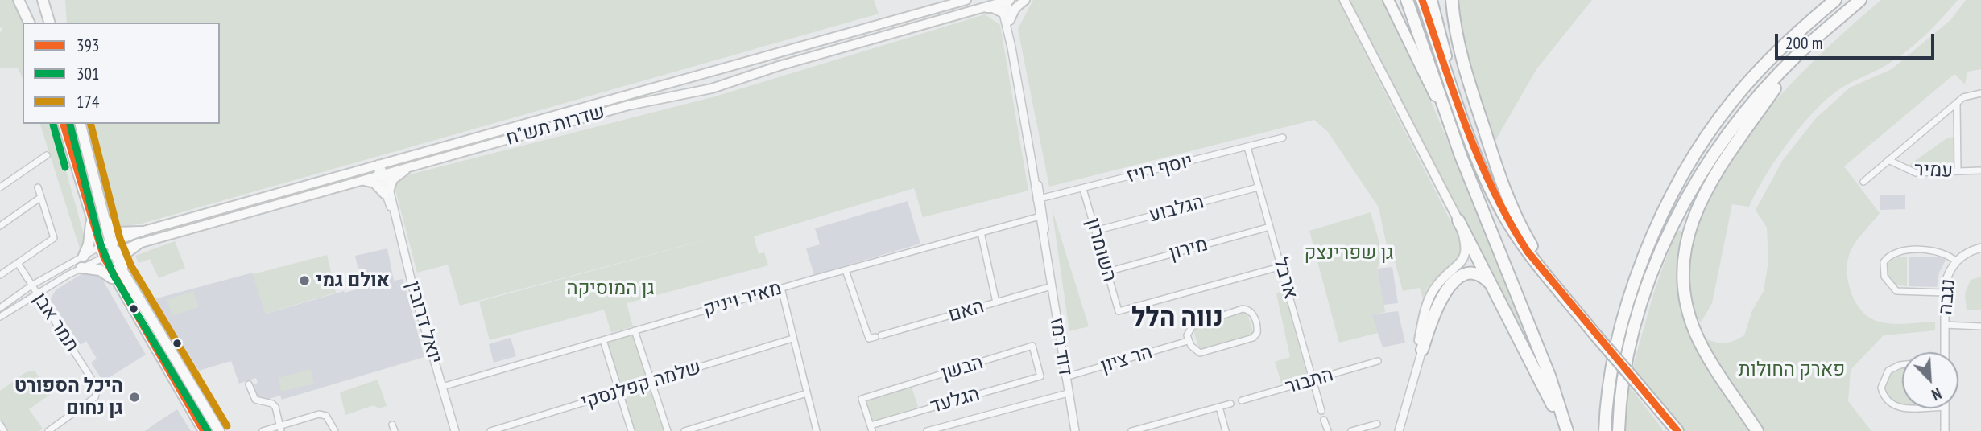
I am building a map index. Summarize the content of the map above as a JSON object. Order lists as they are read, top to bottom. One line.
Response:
{"streets":{"main road":["שדרות תש\"ח"],"street":["יוסף רויז","עמיר","הגלבוע","מירון","השומרון","ארבל","נגבה","מאיר ויניק","האם","תמר אבן","יואל דרובין","דוד רמז","הר ציון","הבשן","התבור","שלמה קפלנסקי","הגלעד"]},"crossings":[["שדרות תש\"ח","יואל דרובין"],["שדרות תש\"ח","דוד רמז"],["יוסף רויז","השומרון"],["יוסף רויז","ארבל"],["יוסף רויז","דוד רמז"],["הגלבוע","השומרון"],["הגלבוע","ארבל"],["מירון","השומרון"],["מירון","ארבל"],["השומרון","ארבל"],["ארבל","התבור"],["מאיר ויניק","האם"],["מאיר ויניק","יואל דרובין"],["מאיר ויניק","דוד רמז"],["האם","דוד רמז"],["דוד רמז","הר ציון"],["הבשן","הגלעד"]],"districts":["נווה הלל"],"parks":["גן שפרינצק","גן המוסיקה","פארק החולות"],"places":["אולם גמי","היכל הספורט גן נחום"],"lines":["transit line 393","transit line 174","transit line 301"],"legend":["393","301","174"],"scale_bar":"200 m","north":"bottom right"}
